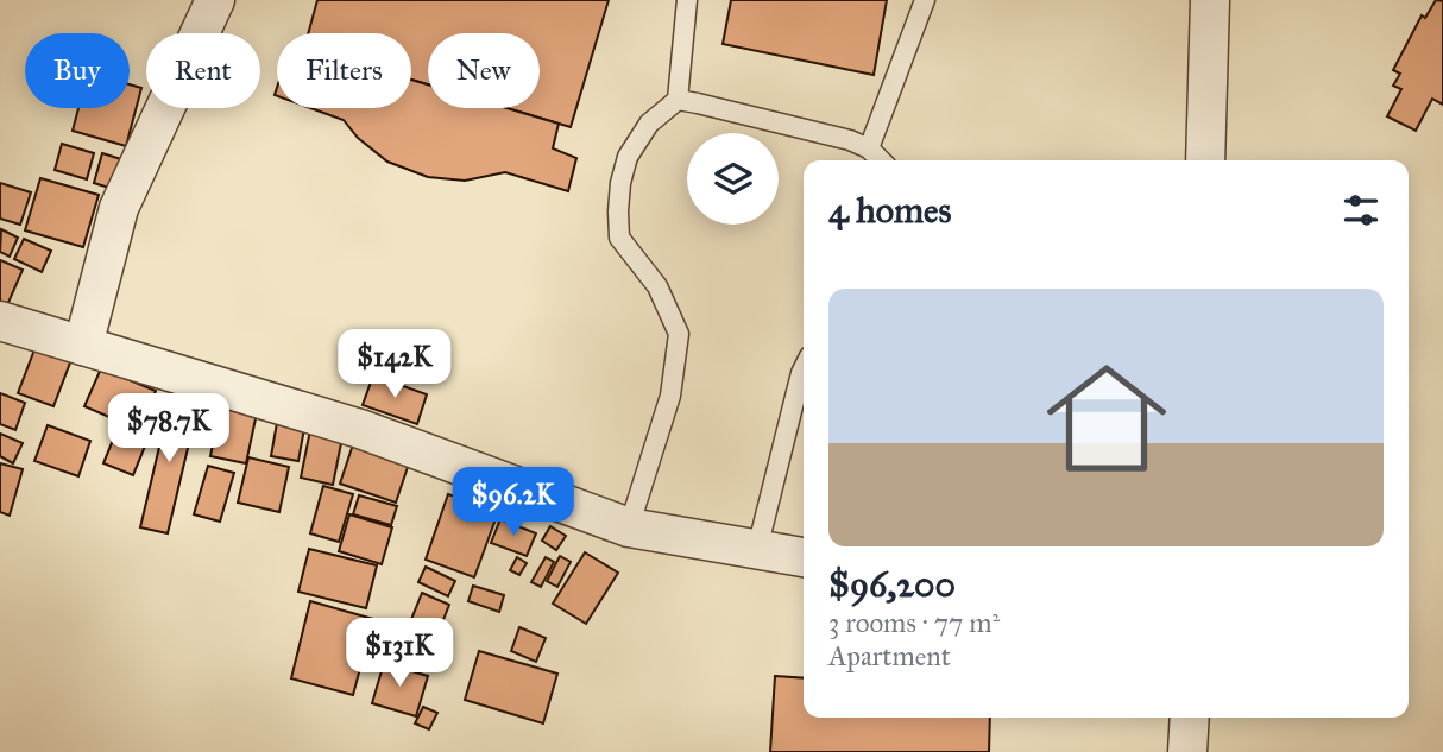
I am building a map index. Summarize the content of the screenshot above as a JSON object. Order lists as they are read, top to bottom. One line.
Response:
{"page":{"chip":["Buy","Rent","Filters","New"],"heading":"4 homes","list":[{"name":"$96,200","note":"3 rooms · 77 m² · Apartment"}],"price":["$142K","$78.7K","$96.2K","$131K"]}}
